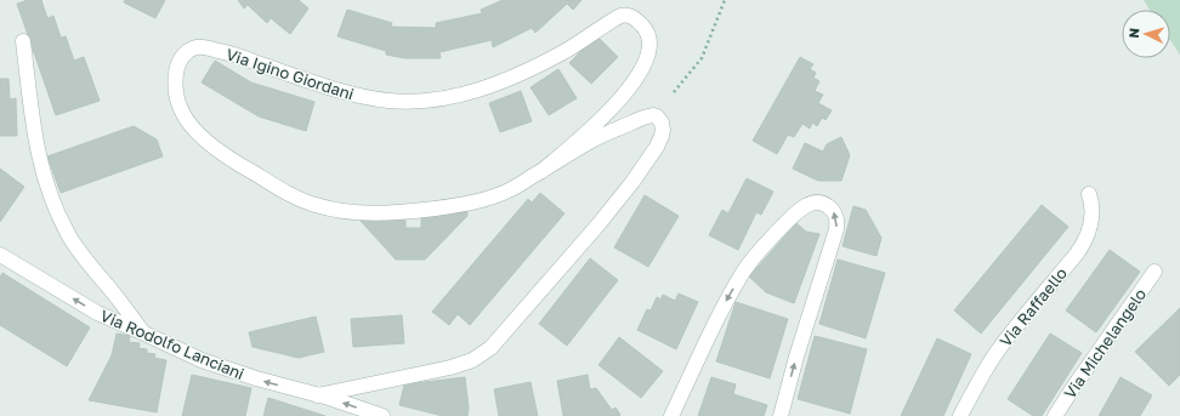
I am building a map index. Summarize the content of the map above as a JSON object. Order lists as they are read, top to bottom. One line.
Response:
{"streets":{"street":["Via Igino Giordani","Via Raffaello","Via Michelangelo","Via Rodolfo Lanciani"]},"crossings":[["Via Igino Giordani","Via Rodolfo Lanciani"]],"one_way":["Via Rodolfo Lanciani"],"north":"left"}
